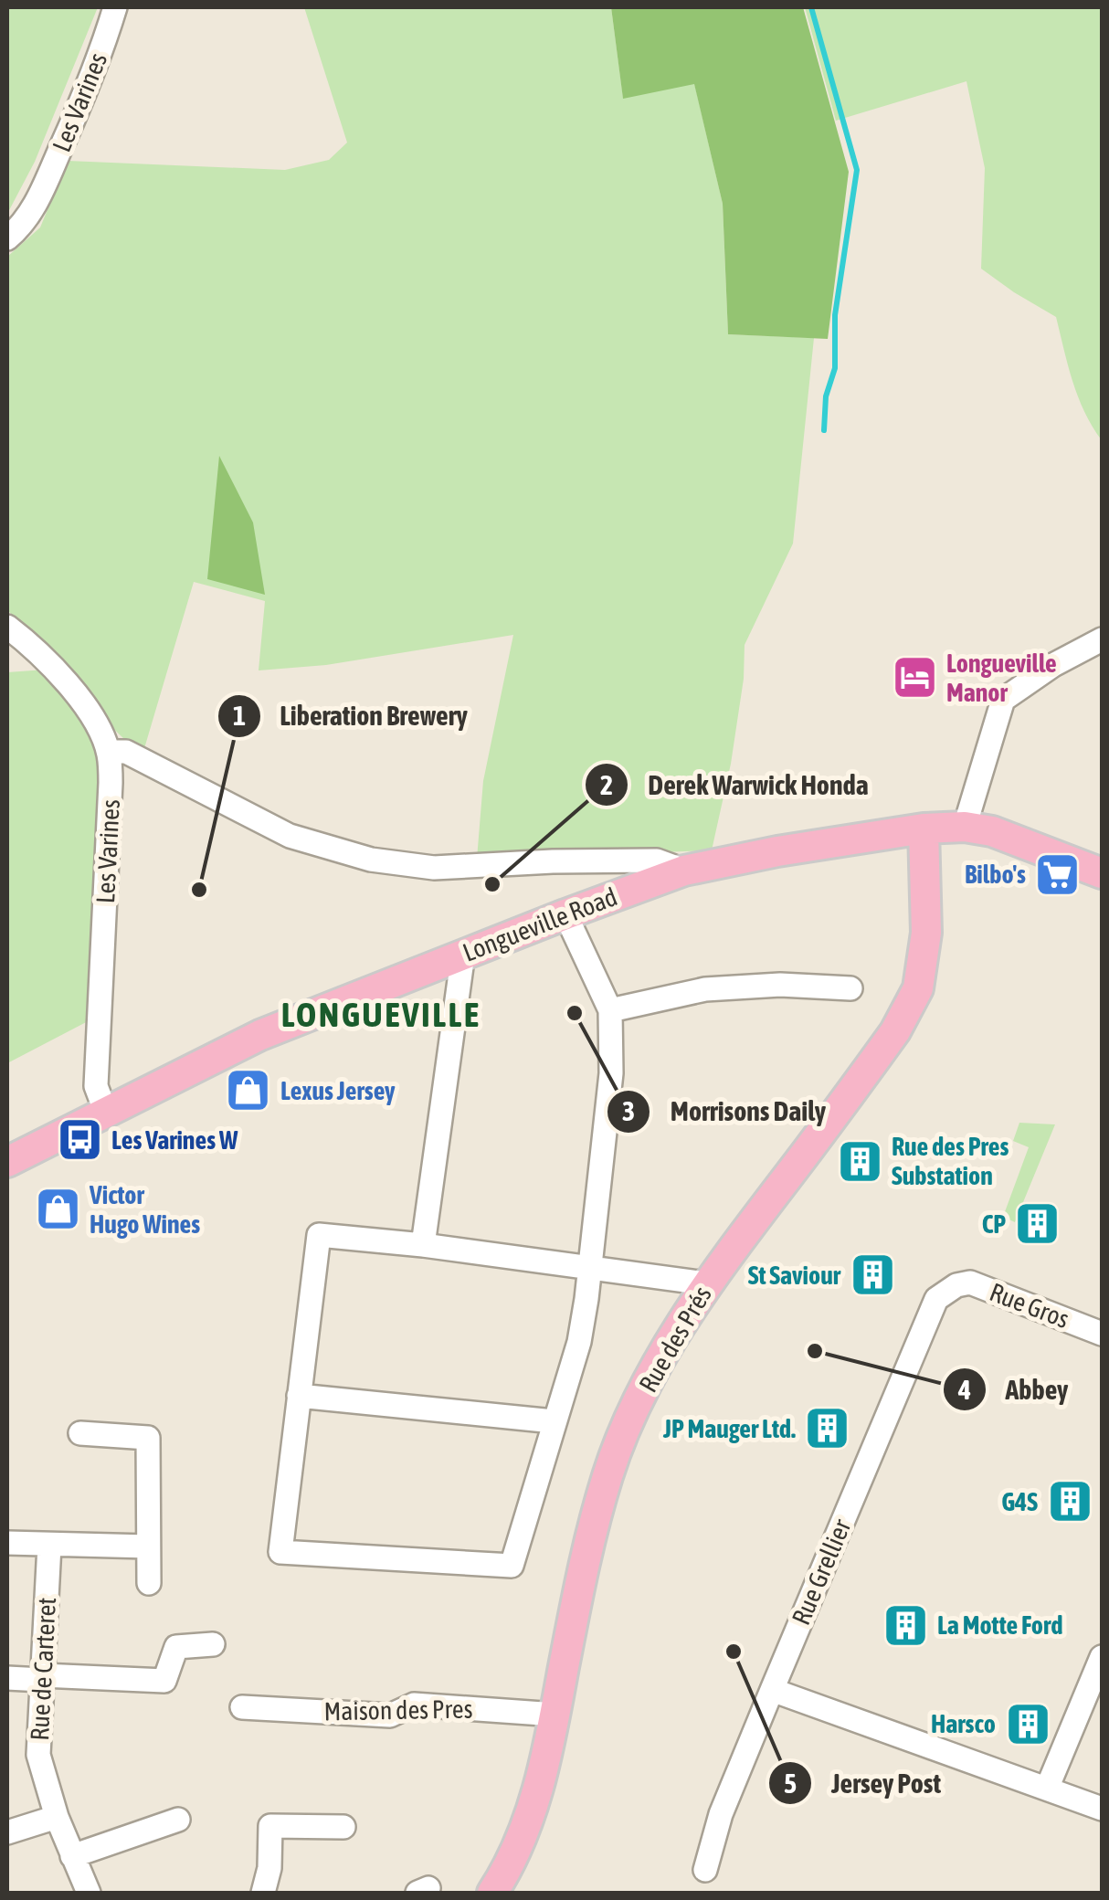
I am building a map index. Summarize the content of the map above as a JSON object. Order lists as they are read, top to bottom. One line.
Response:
{"streets":{"main road":["Longueville Road","Rue des Prés"],"street":["Les Varines","Rue Gros","Rue Grellier","Rue de Carteret","Maison des Pres"]},"crossings":[["Les Varines","Longueville Road"],["Longueville Road","Rue des Prés"],["Rue Gros","Rue Grellier"],["Rue des Prés","Maison des Pres"]],"districts":["LONGUEVILLE"],"places":{"hotel":["Longueville Manor"],"supermarket":["Bilbo's"],"other":["Derek Warwick Honda","Liberation Brewery","Morrisons Daily","Abbey","Jersey Post"],"shop":["Lexus Jersey","Victor Hugo Wines"],"bus stop":["Les Varines W"],"building":["Rue des Pres Substation","CP","St Saviour","JP Mauger Ltd.","G4S","La Motte Ford","Harsco"]}}
